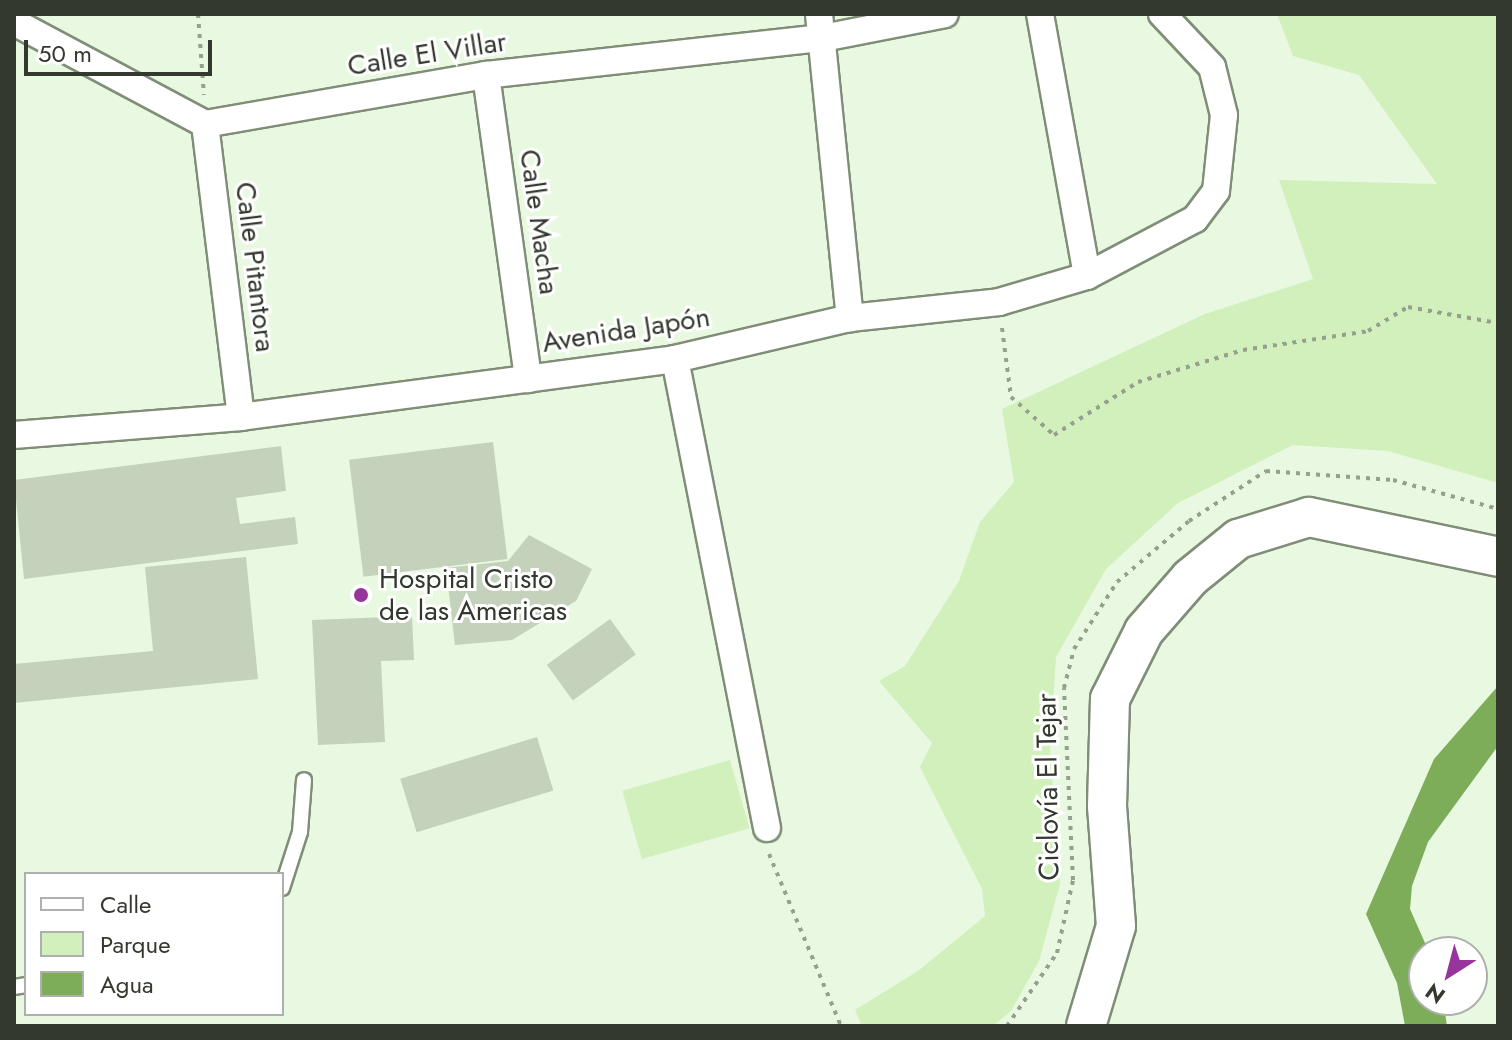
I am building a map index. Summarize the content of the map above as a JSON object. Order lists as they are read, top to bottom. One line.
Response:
{"streets":{"street":["Calle El Villar","Calle Macha","Calle Pitantora","Avenida Japón"],"path":["Ciclovía El Tejar"]},"crossings":[["Calle El Villar","Calle Macha"],["Calle El Villar","Calle Pitantora"],["Calle Macha","Avenida Japón"],["Calle Pitantora","Avenida Japón"]],"places":["Hospital Cristo de las Americas"],"legend":["Calle","Parque","Agua"],"scale_bar":"50 m","north":"bottom left"}
